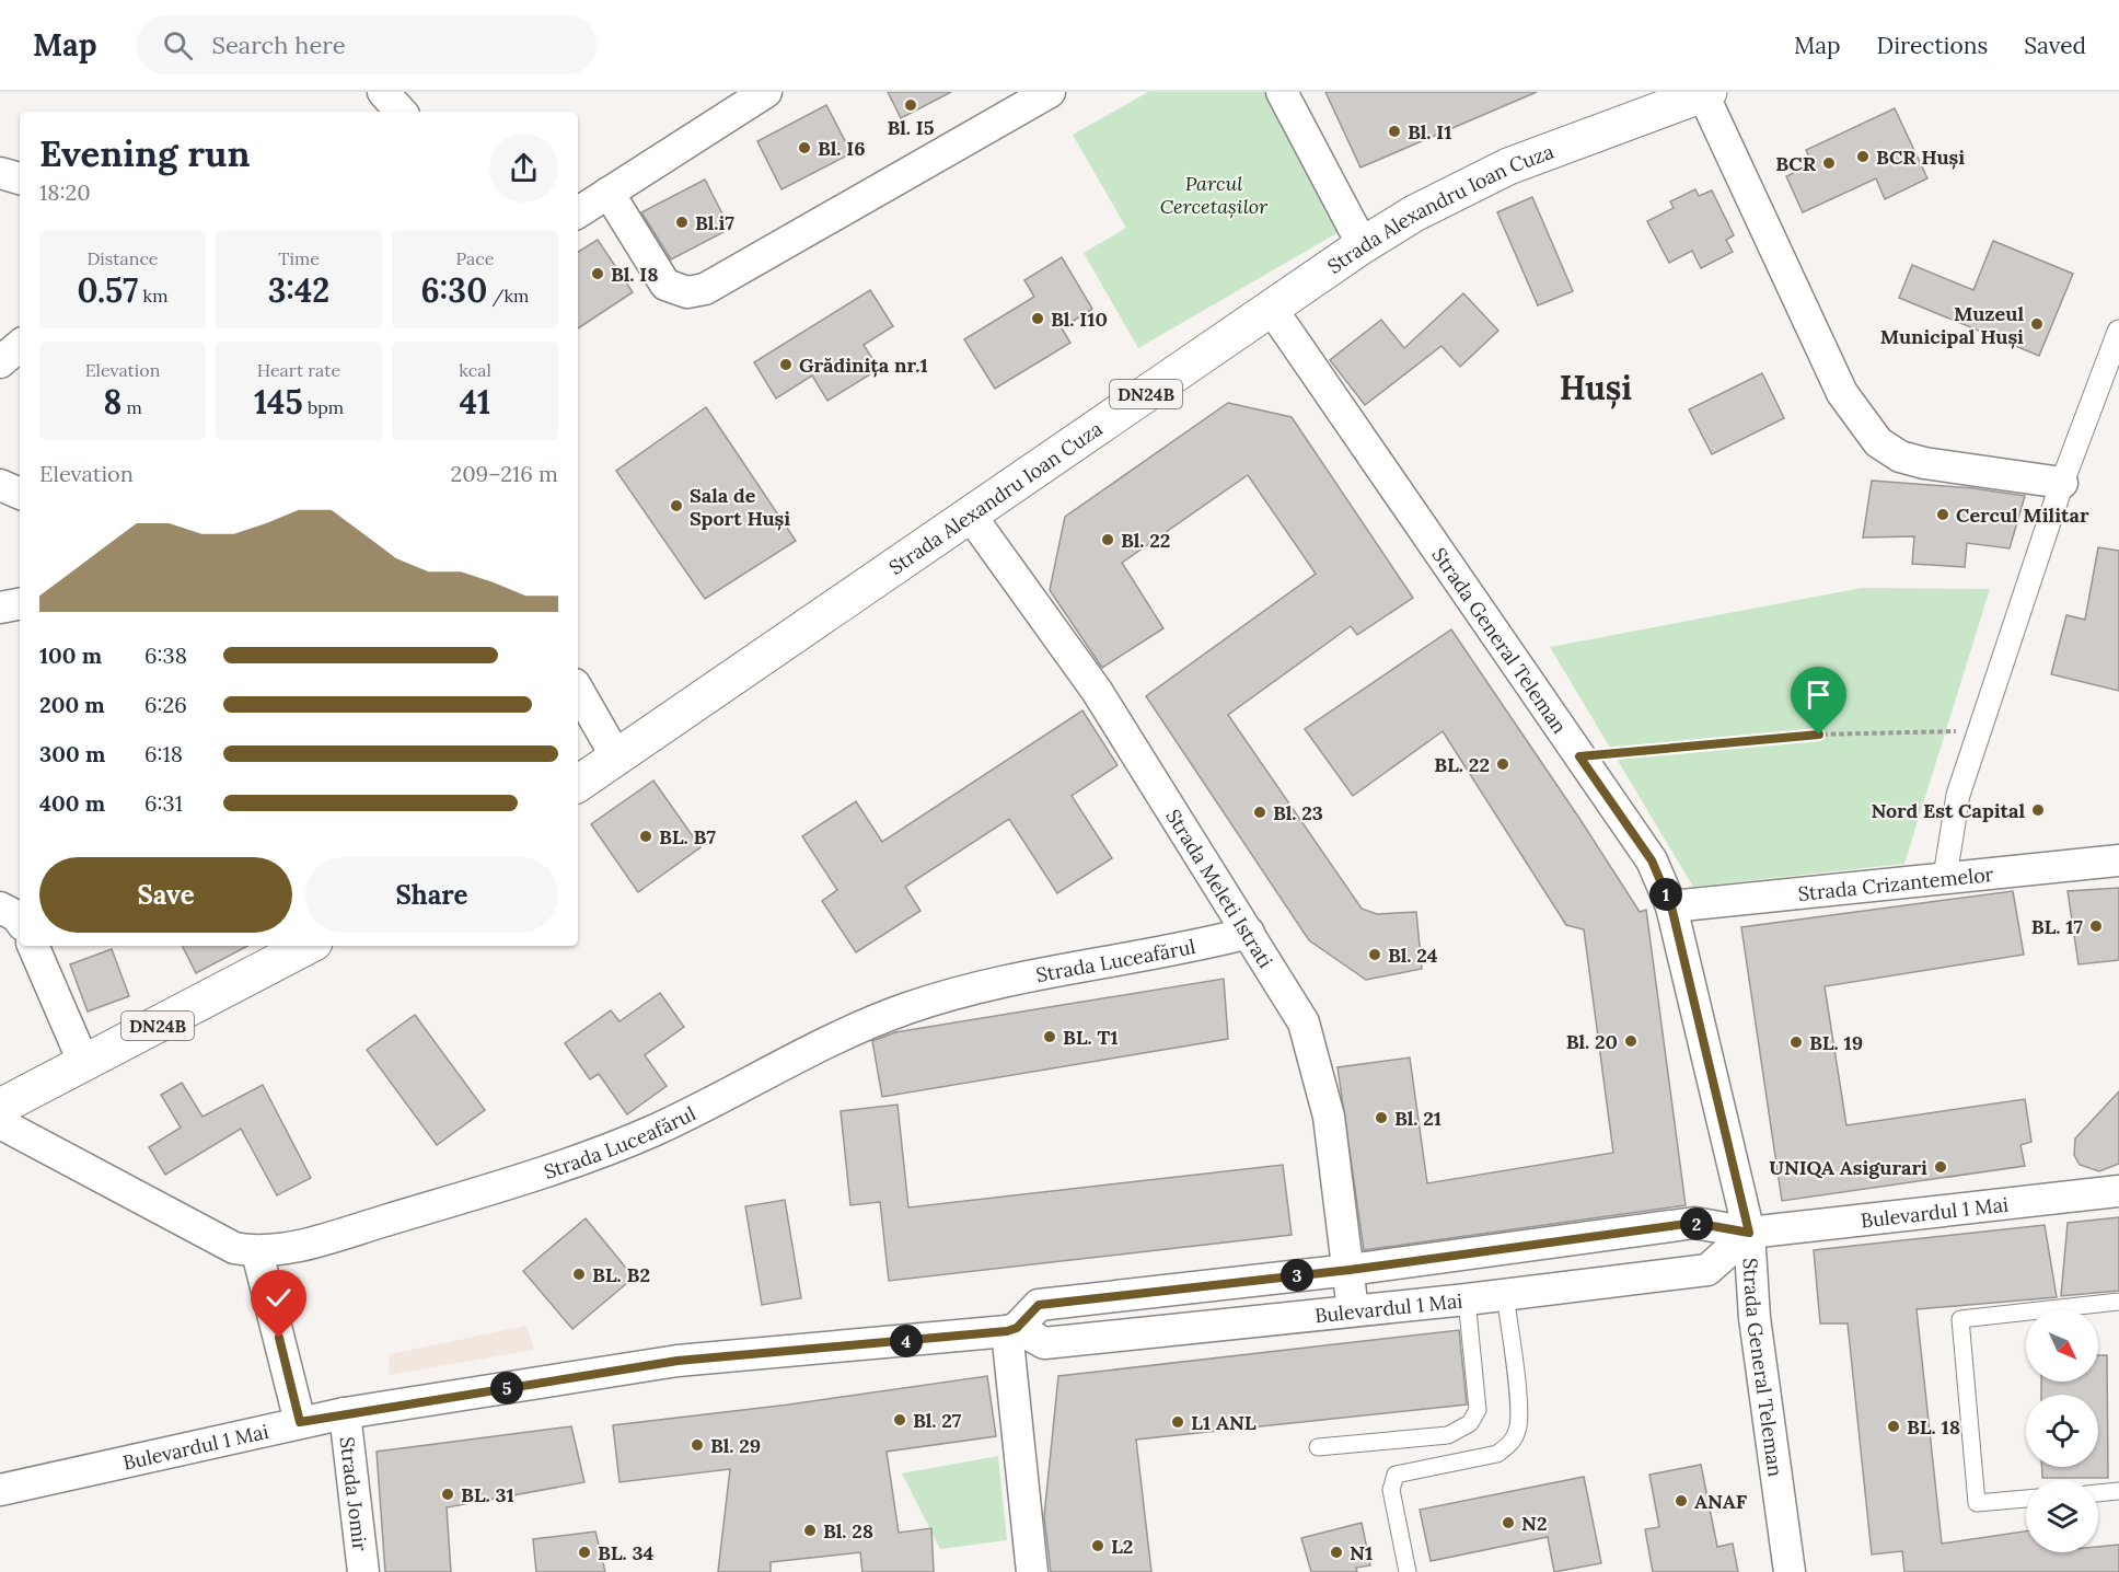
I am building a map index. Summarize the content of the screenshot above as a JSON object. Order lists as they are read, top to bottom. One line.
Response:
{"streets":{"highway":["Strada Alexandru Ioan Cuza","DN24B"],"street":["Strada General Teleman","Strada Crizantemelor","Strada Meleti Istrati","Strada Luceafărul","Bulevardul 1 Mai","Strada Jomir"]},"crossings":[["Strada Alexandru Ioan Cuza","Strada General Teleman"],["Strada Alexandru Ioan Cuza","Strada Meleti Istrati"],["Strada General Teleman","Strada Crizantemelor"],["Strada General Teleman","Bulevardul 1 Mai"],["Strada Meleti Istrati","Strada Luceafărul"],["Strada Meleti Istrati","Bulevardul 1 Mai"],["Bulevardul 1 Mai","Strada Jomir"]],"districts":["Huși"],"parks":["Parcul Cercetașilor"],"places":["Bl. I5","Bl. I1","Bl. I6","BCR Huși","BCR","Bl.i7","Bl. I8","Bl. I10","Muzeul Municipal Huși","Grădinița nr.1","Sala de Sport Huși","Cercul Militar","Bl. 22","BL. 22","Nord Est Capital","Bl. 23","BL. B7","BL. 17","Bl. 24","BL. T1","Bl. 20","BL. 19","Bl. 21","UNIQA Asigurari","BL. B2","Bl. 27","L1 ANL","BL. 18","Bl. 29","BL. 31","ANAF","N2","Bl. 28","L2","BL. 34","N1"],"north":"bottom right","page":{"header":"Map","search":"Search here","nav":["Map","Directions","Saved"],"heading":["Evening run","18:20"],"stats":[["Distance","0.57 km"],["Time","3:42"],["Pace","6:30 /km"],["Elevation","8 m"],["Heart rate","145 bpm"],["kcal","41"]],"chart":["Elevation","209–216 m"],"list":[{"name":"100 m","note":"6:38"},{"name":"200 m","note":"6:26"},{"name":"300 m","note":"6:18"},{"name":"400 m","note":"6:31"}],"buttons":["Save","Share"],"pins":["1","2","3","4","5"]}}
